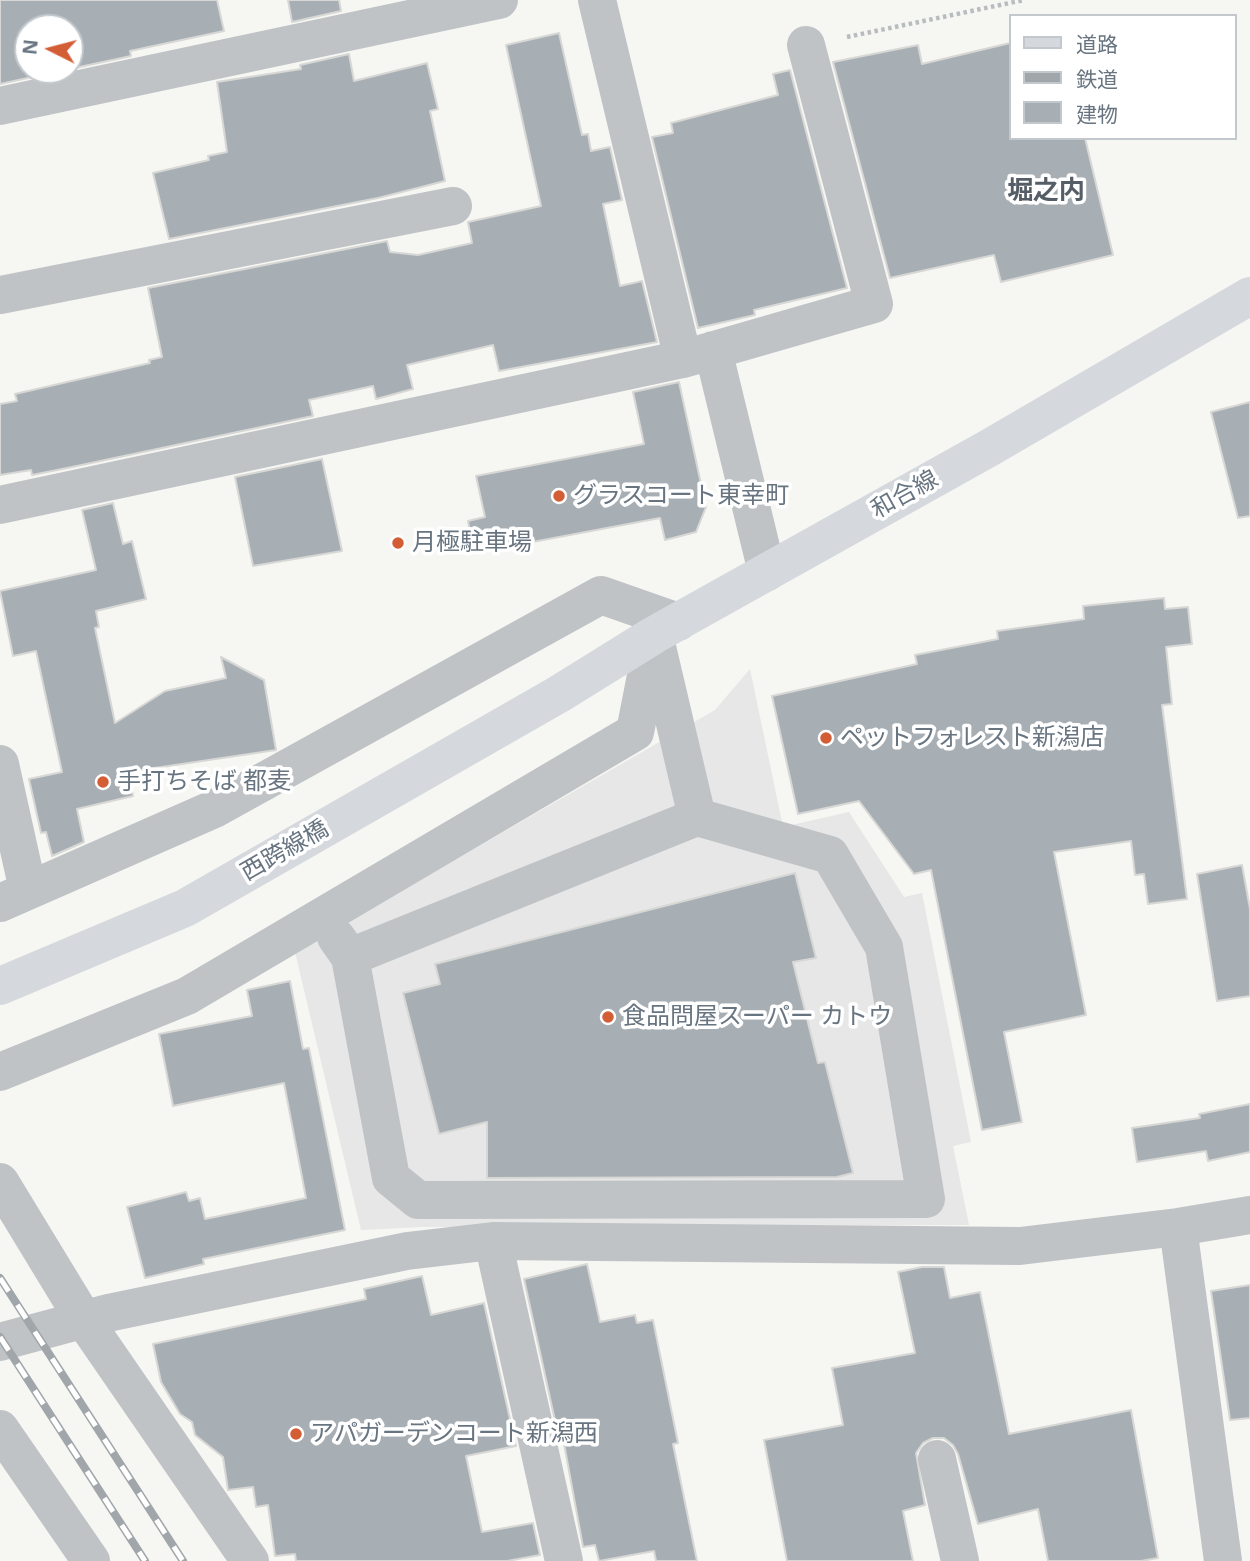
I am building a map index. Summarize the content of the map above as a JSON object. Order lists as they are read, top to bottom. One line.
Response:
{"streets":{"main road":["和合線","西跨線橋"]},"crossings":[["和合線","西跨線橋"]],"districts":["堀之内"],"places":["グラスコート東幸町","月極駐車場","ペットフォレスト新潟店","手打ちそば 都麦","食品問屋スーパー カトウ","アパガーデンコート新潟西"],"legend":["道路","鉄道","建物"],"north":"left"}
